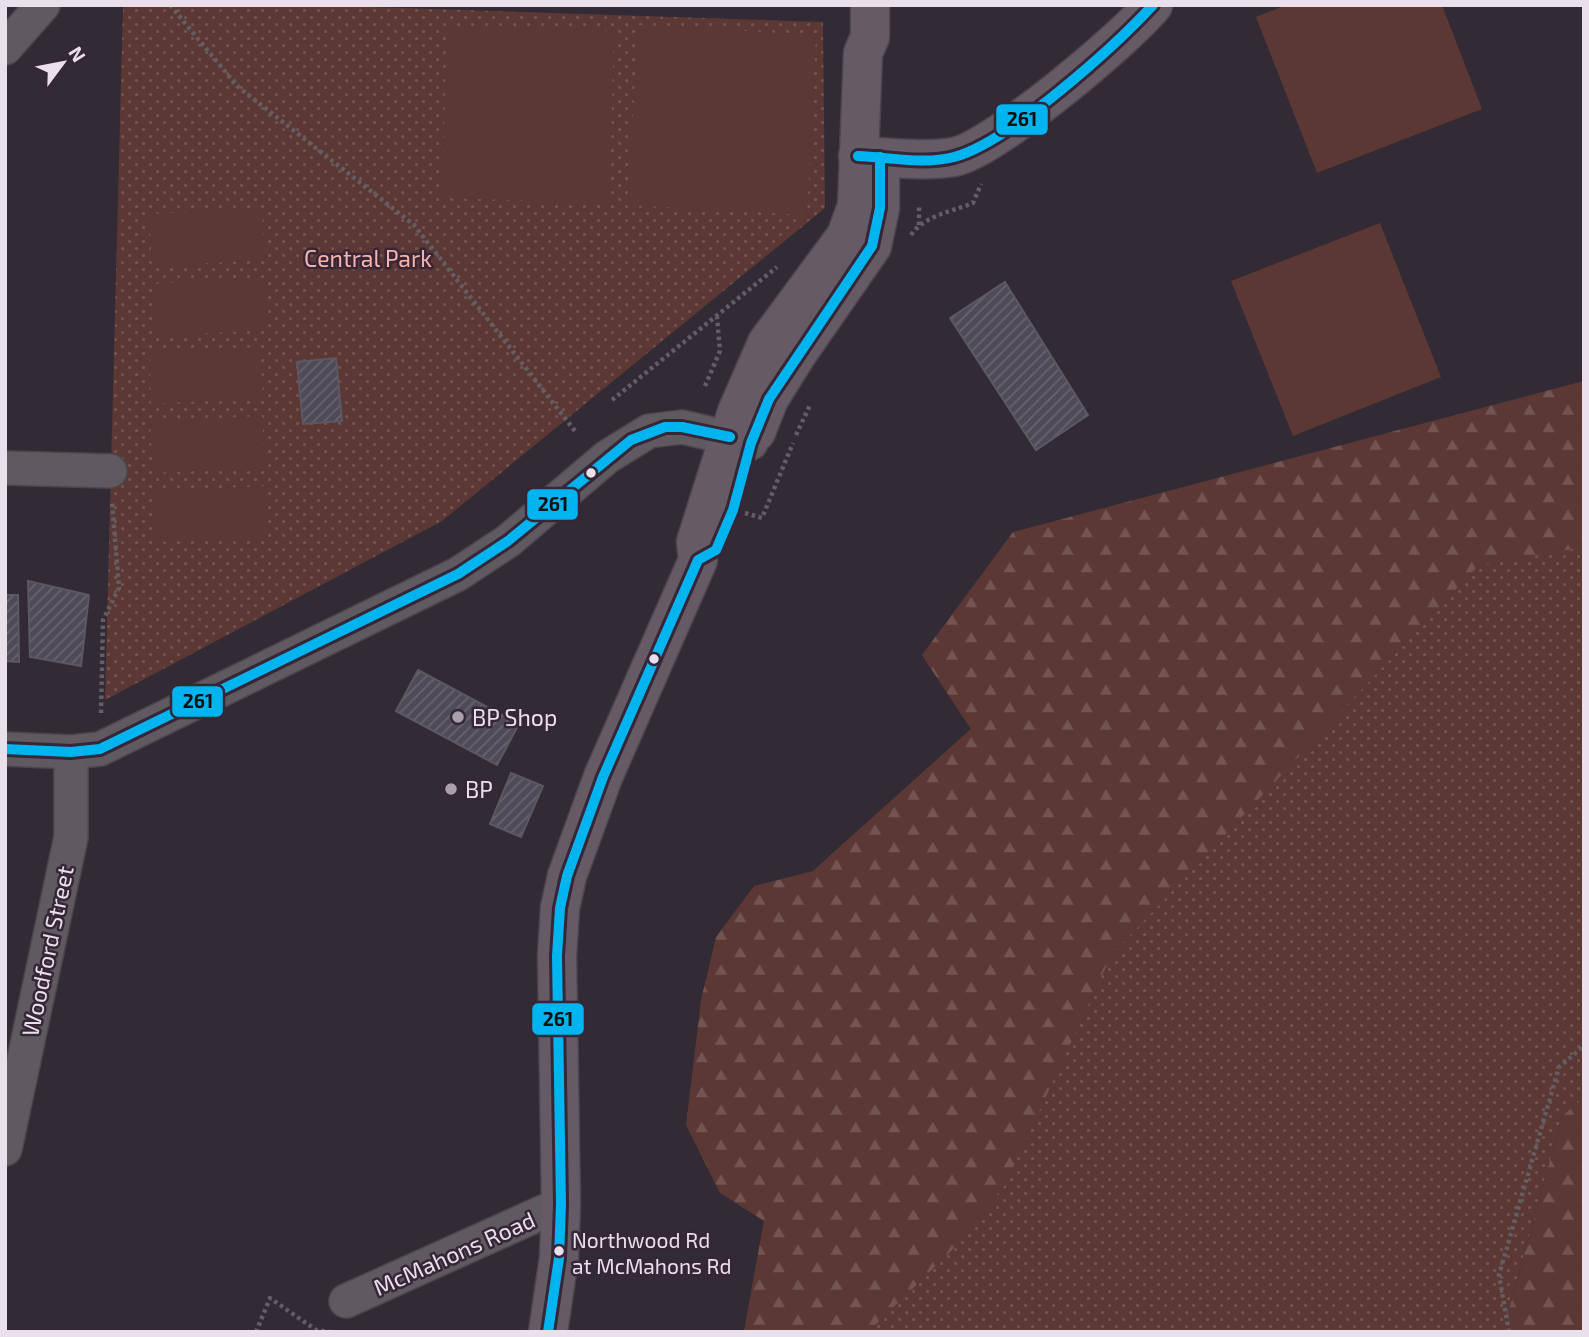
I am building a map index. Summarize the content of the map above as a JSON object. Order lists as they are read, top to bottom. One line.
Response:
{"streets":{"street":["Woodford Street","McMahons Road"]},"parks":["Central Park"],"places":["BP Shop","BP","Northwood Rd at McMahons Rd"],"lines":["transit line 261"],"north":"top right"}
